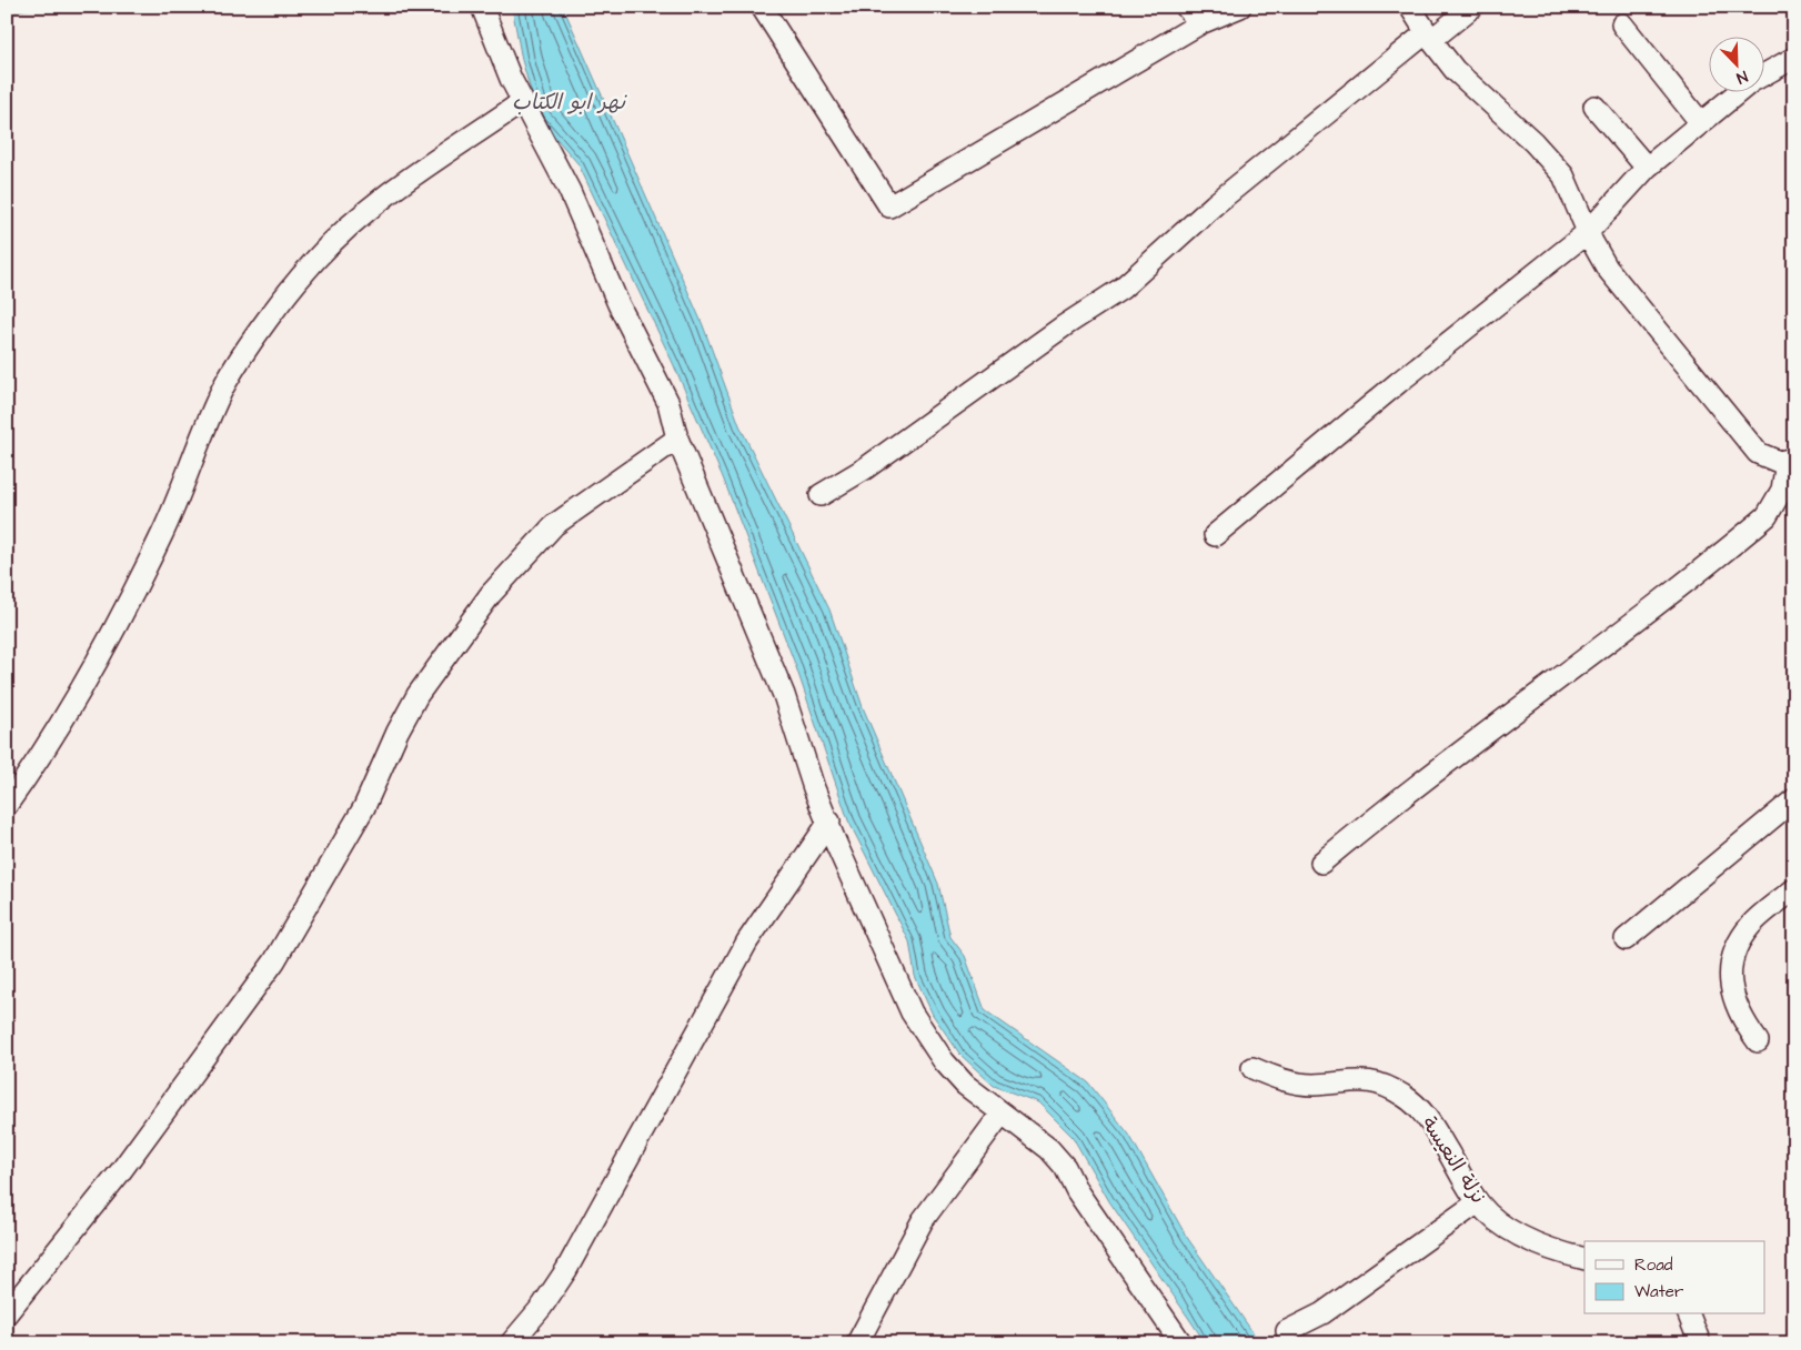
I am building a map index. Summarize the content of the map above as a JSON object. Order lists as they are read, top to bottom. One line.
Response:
{"streets":{"street":["نزلة النعيسة"]},"water":["نهر ابو الكتاب"],"legend":["Road","Water"],"north":"bottom right"}
